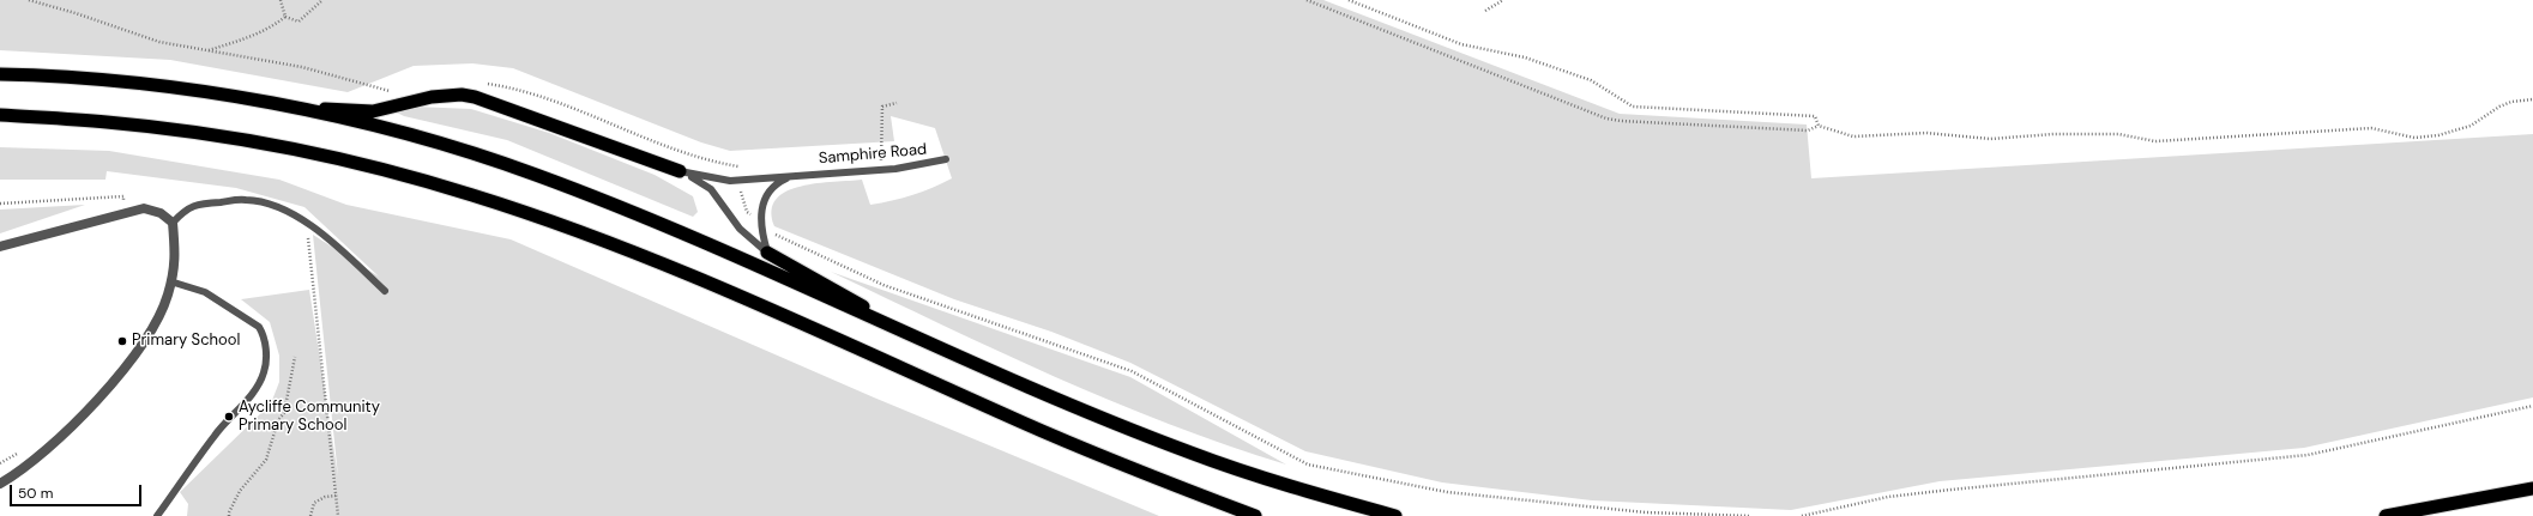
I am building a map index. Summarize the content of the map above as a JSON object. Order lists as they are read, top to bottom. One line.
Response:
{"streets":{"lane":["Samphire Road"]},"places":["Primary School","Aycliffe Community Primary School"],"scale_bar":"50 m"}
